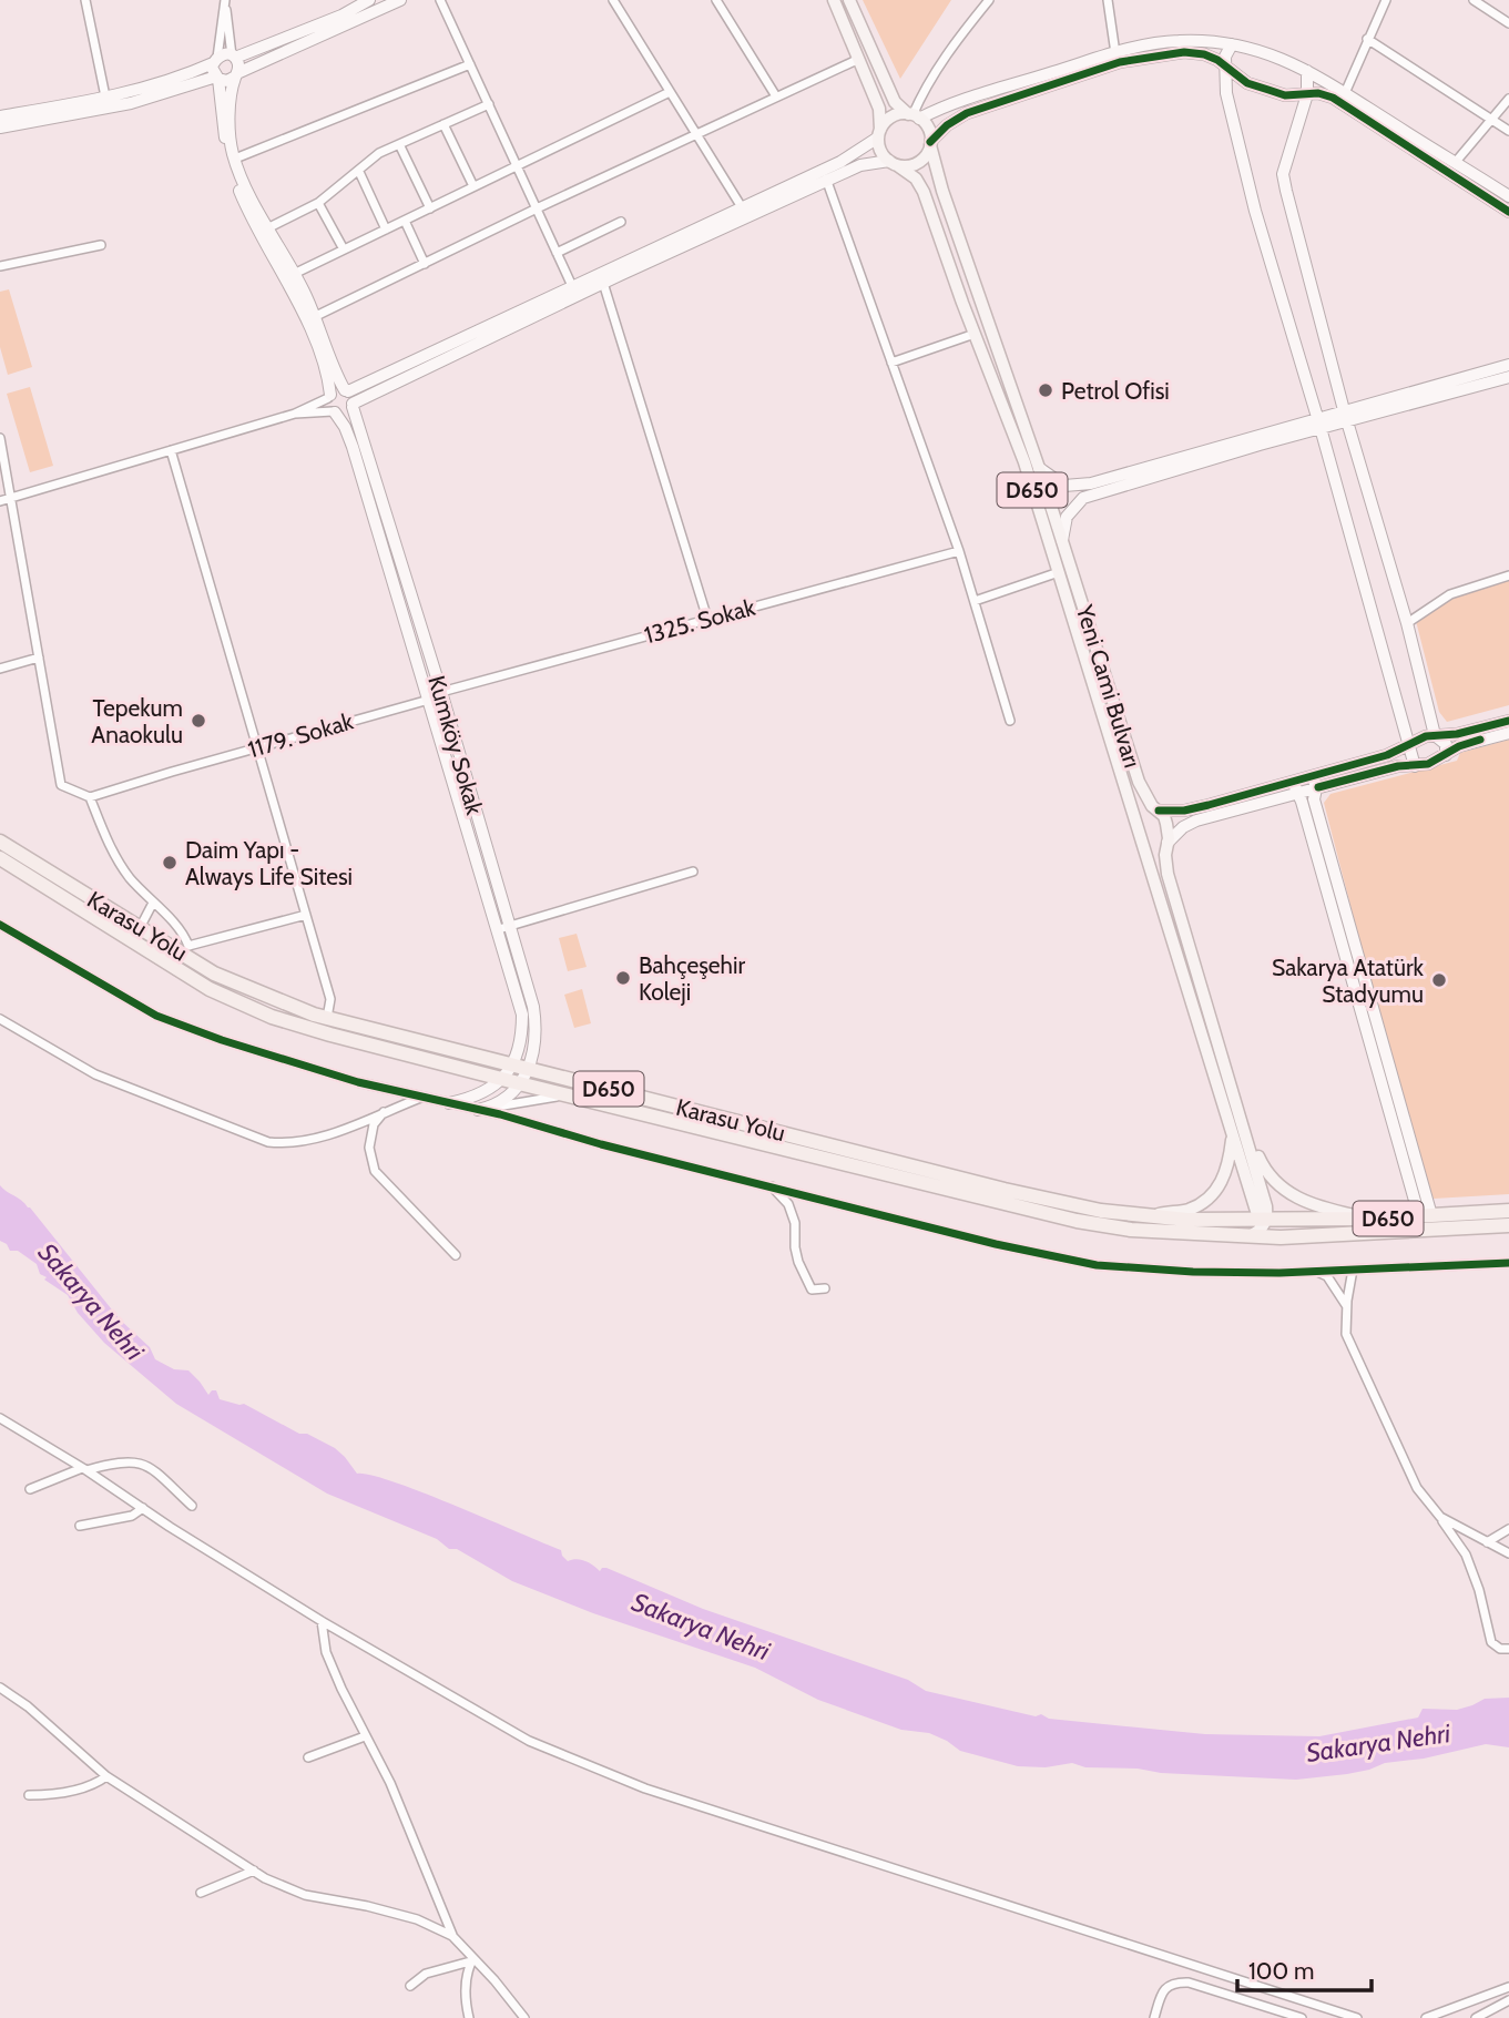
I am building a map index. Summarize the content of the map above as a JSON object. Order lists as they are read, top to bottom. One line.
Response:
{"streets":{"highway":["D650","Karasu Yolu"],"main road":["Yeni Cami Bulvarı"],"street":["1325. Sokak","1179. Sokak","Kumköy Sokak"]},"crossings":[["1325. Sokak","Kumköy Sokak"],["Yeni Cami Bulvarı","Karasu Yolu"],["1179. Sokak","Kumköy Sokak"],["Kumköy Sokak","Karasu Yolu"]],"water":["Sakarya Nehri"],"places":["Petrol Ofisi","Tepekum Anaokulu","Daim Yapı - Always Life Sitesi","Bahçeşehir Koleji","Sakarya Atatürk Stadyumu"],"scale_bar":"100 m"}
